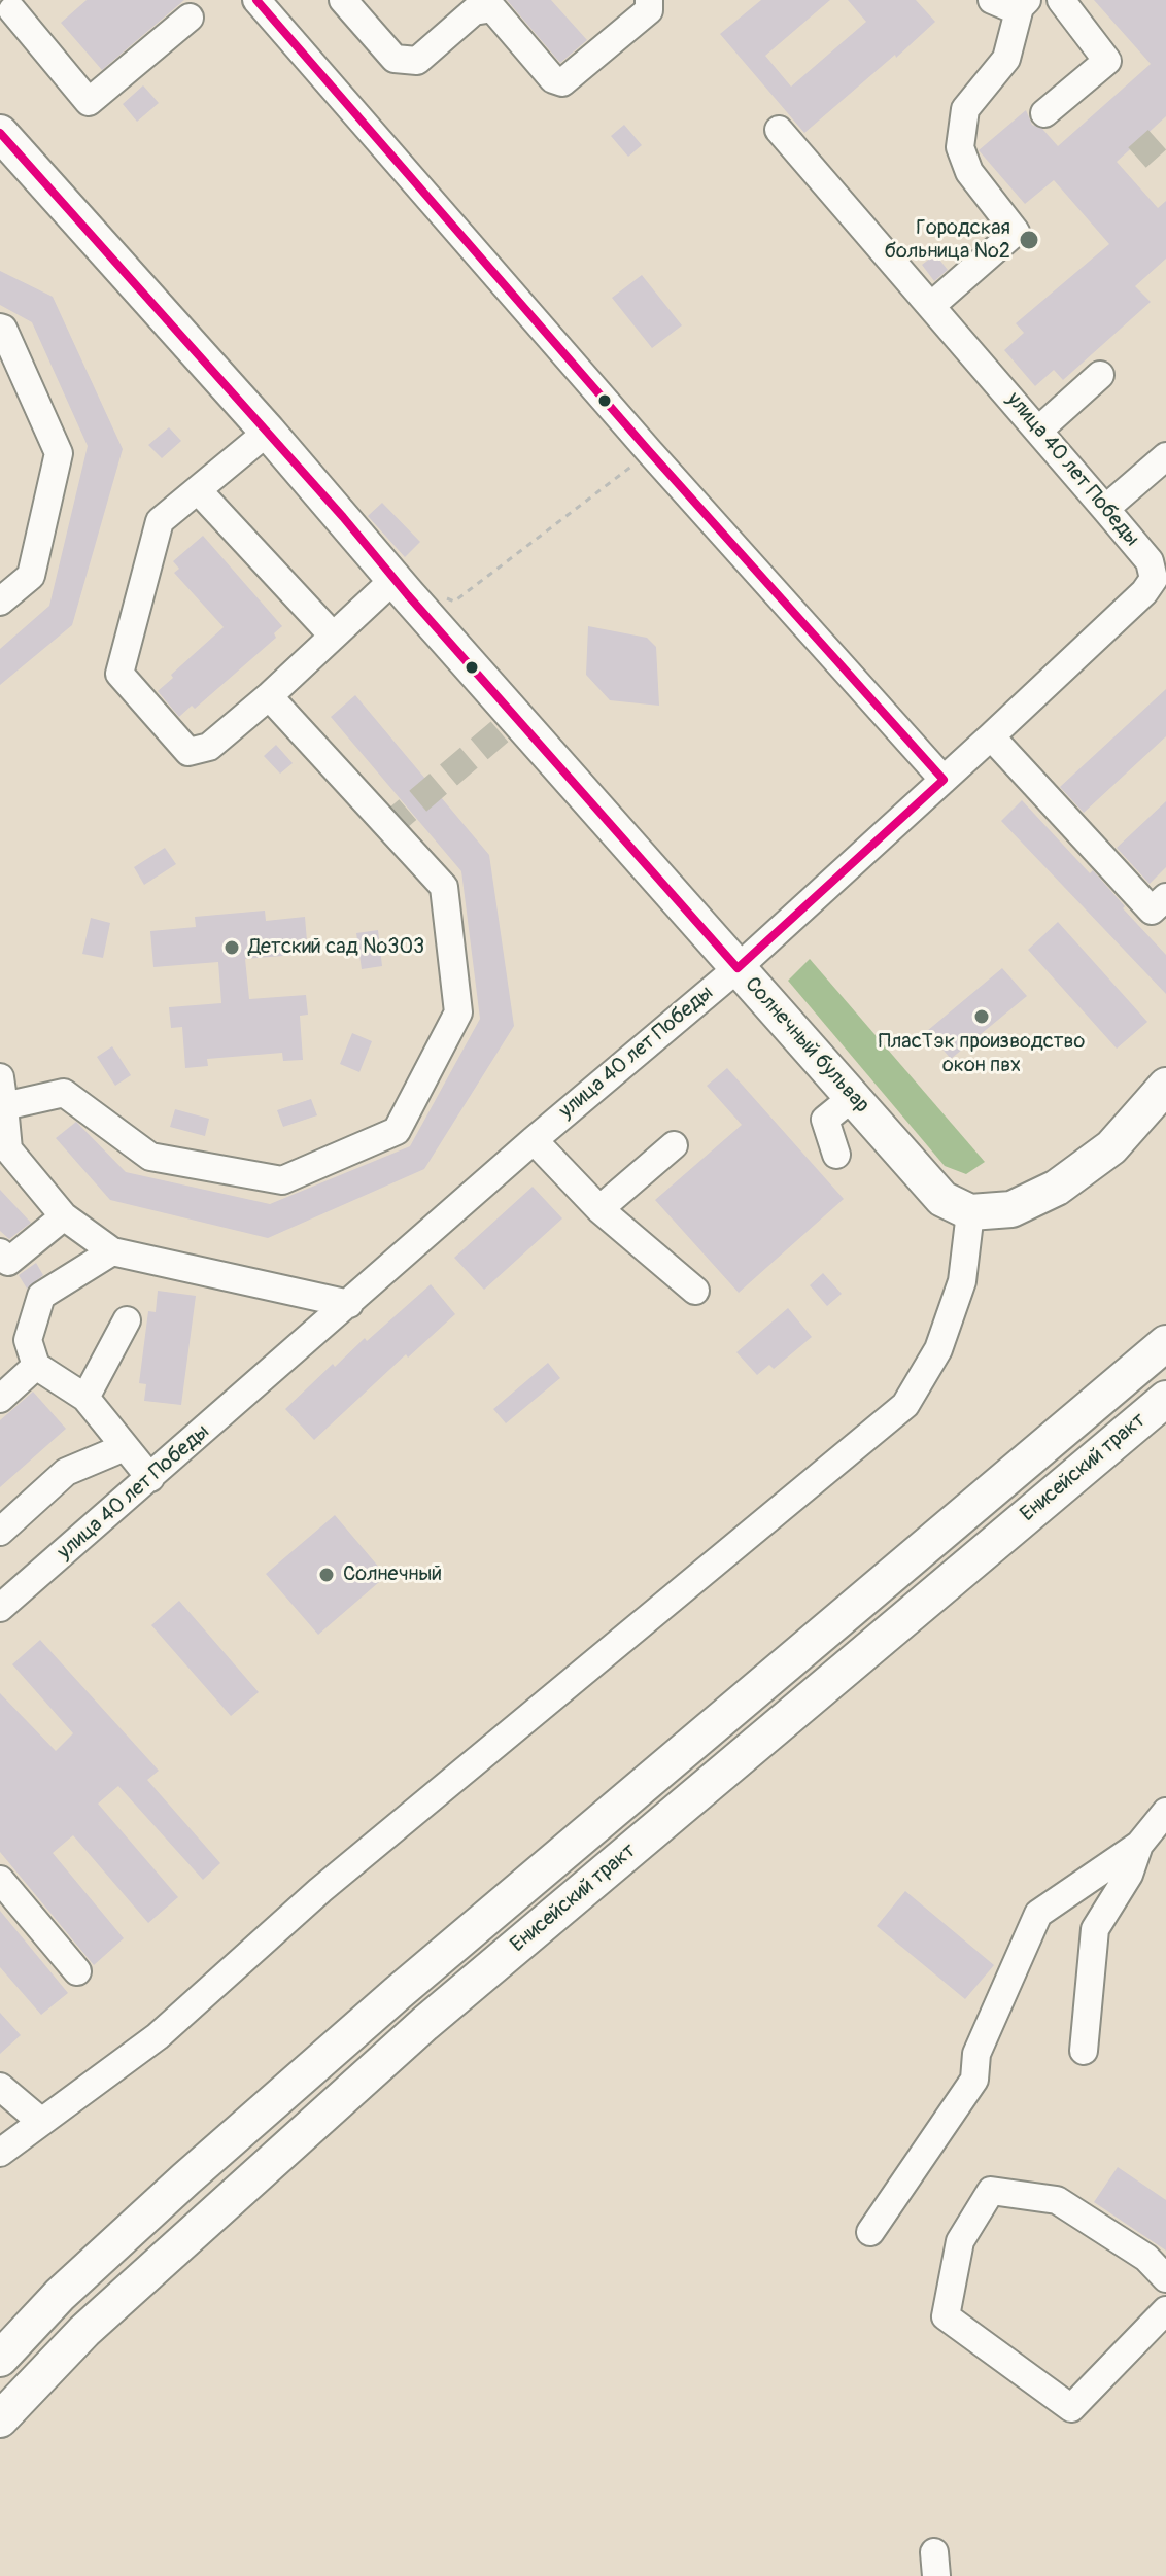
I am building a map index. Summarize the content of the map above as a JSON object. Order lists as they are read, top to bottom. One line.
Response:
{"streets":{"main road":["Солнечный бульвар","Енисейский тракт"],"street":["улица 40 лет Победы"]},"crossings":[["улица 40 лет Победы","Солнечный бульвар"]],"places":["Городская больница №2","Детский сад №303","ПласТэк производство окон пвх","Солнечный"]}
